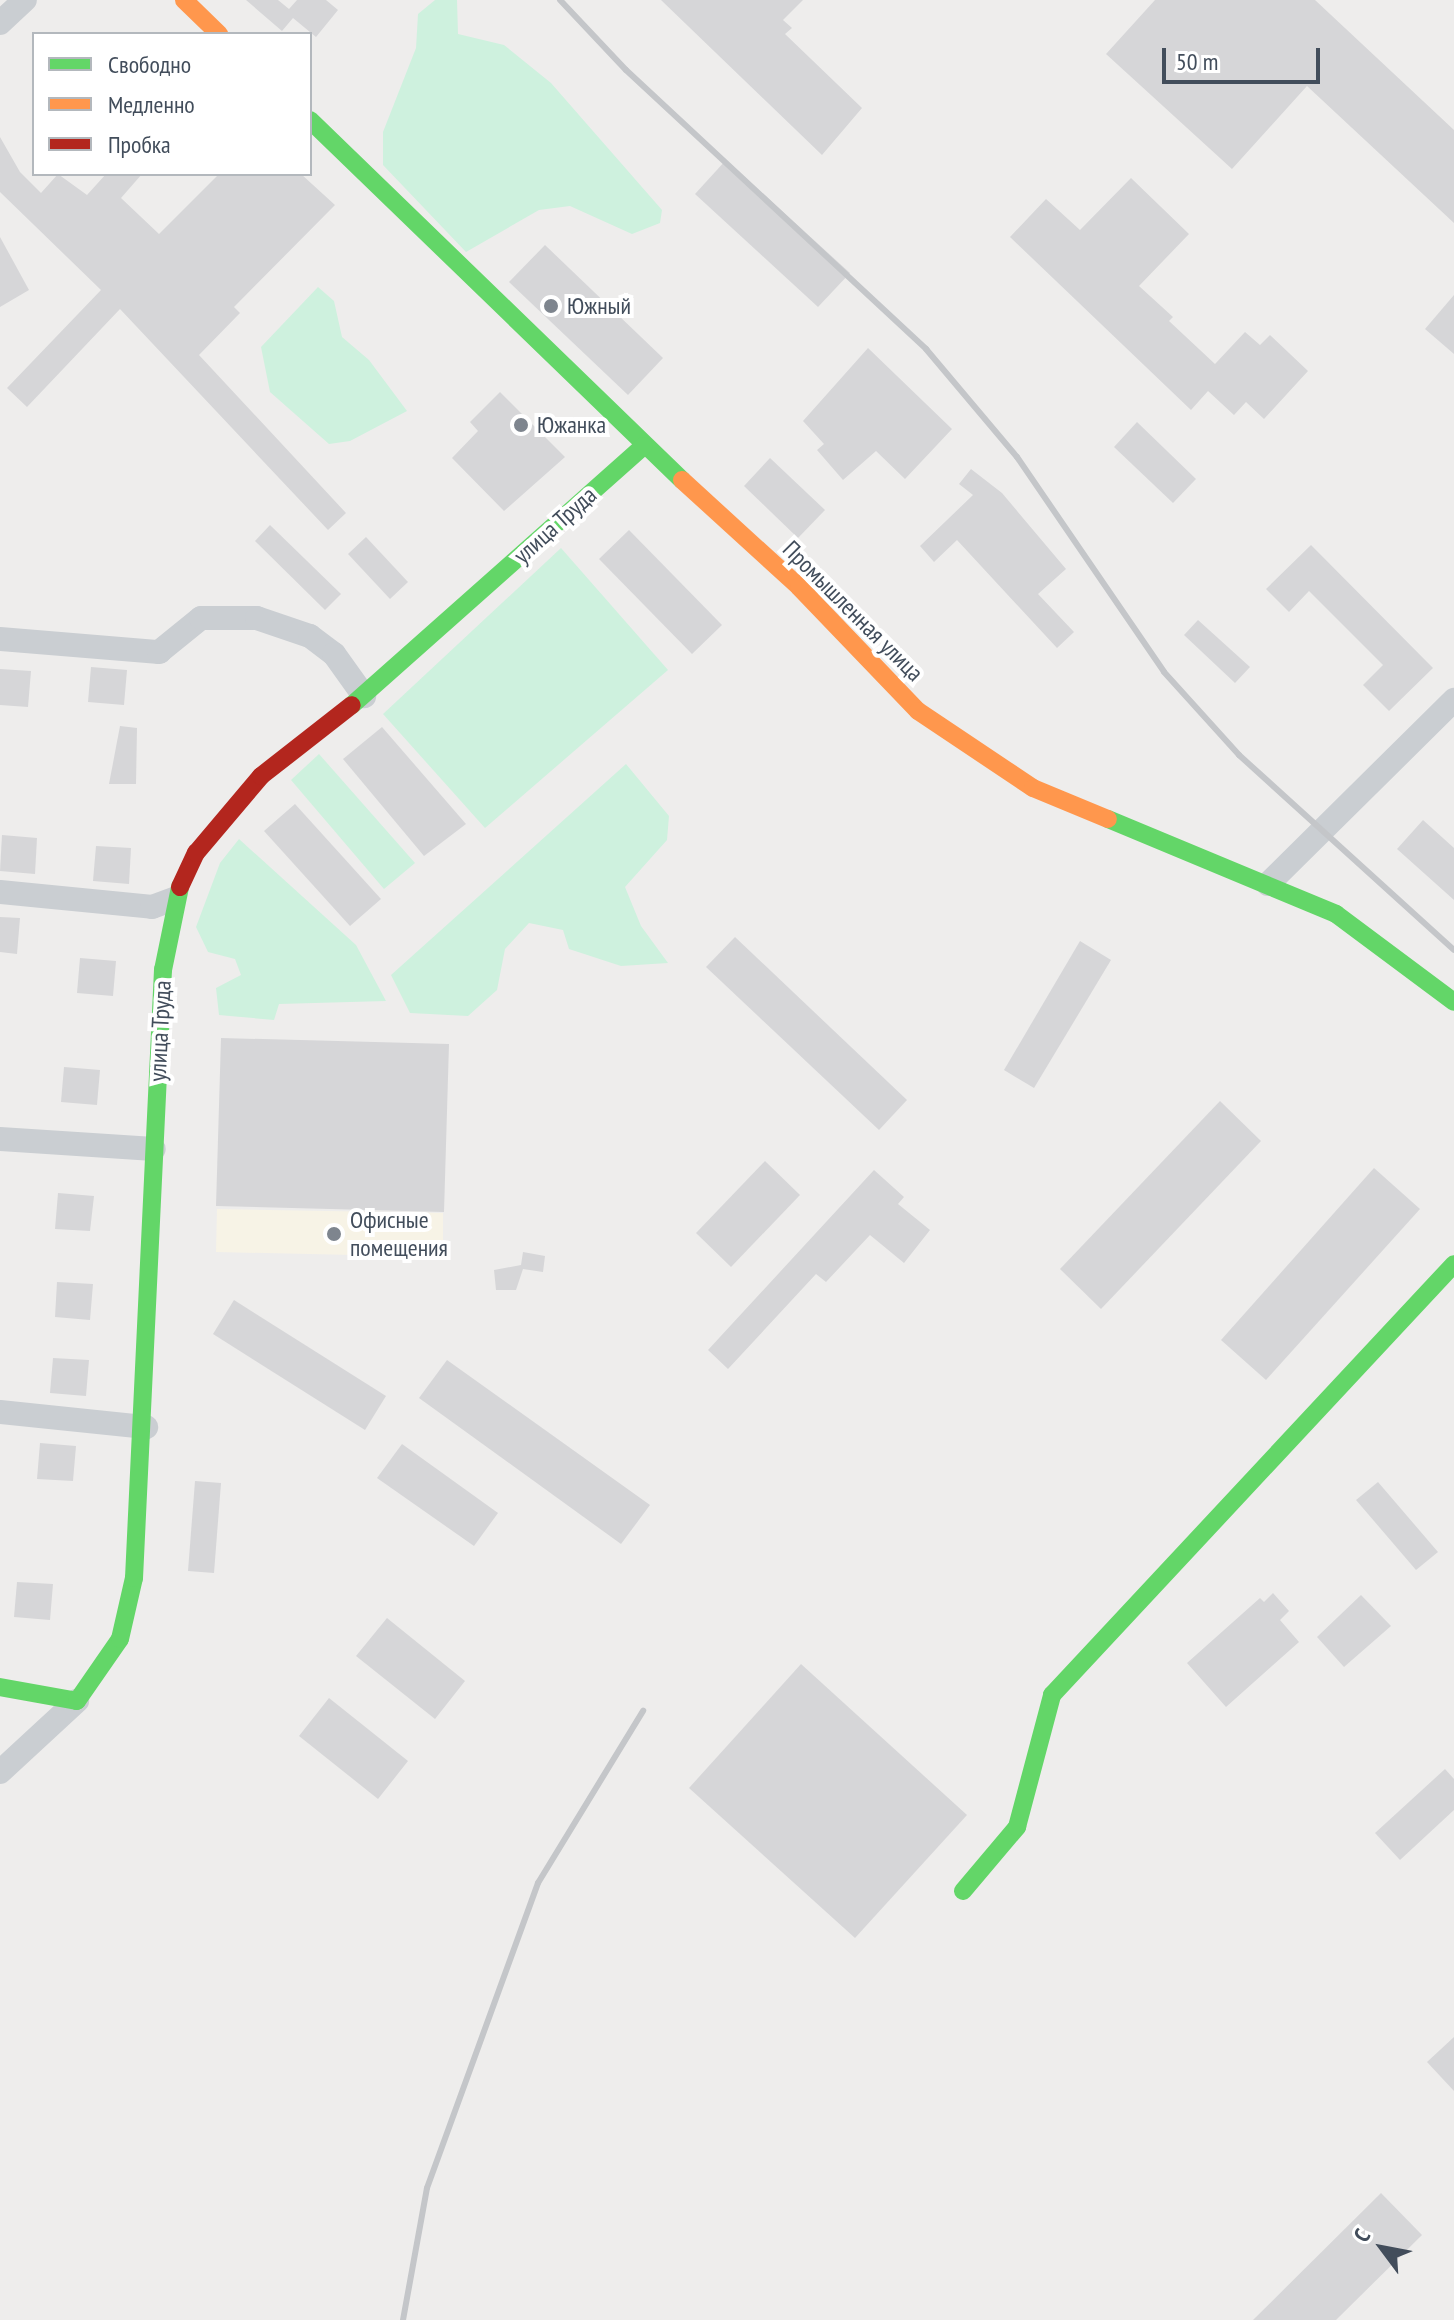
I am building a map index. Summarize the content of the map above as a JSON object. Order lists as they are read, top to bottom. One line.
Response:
{"streets":{"street":["улица Труда","Промышленная улица"]},"crossings":[["улица Труда","Промышленная улица"]],"places":["Южный","Южанка","Офисные помещения"],"legend":["Свободно","Медленно","Пробка"],"scale_bar":"50 m","north":"top left"}
